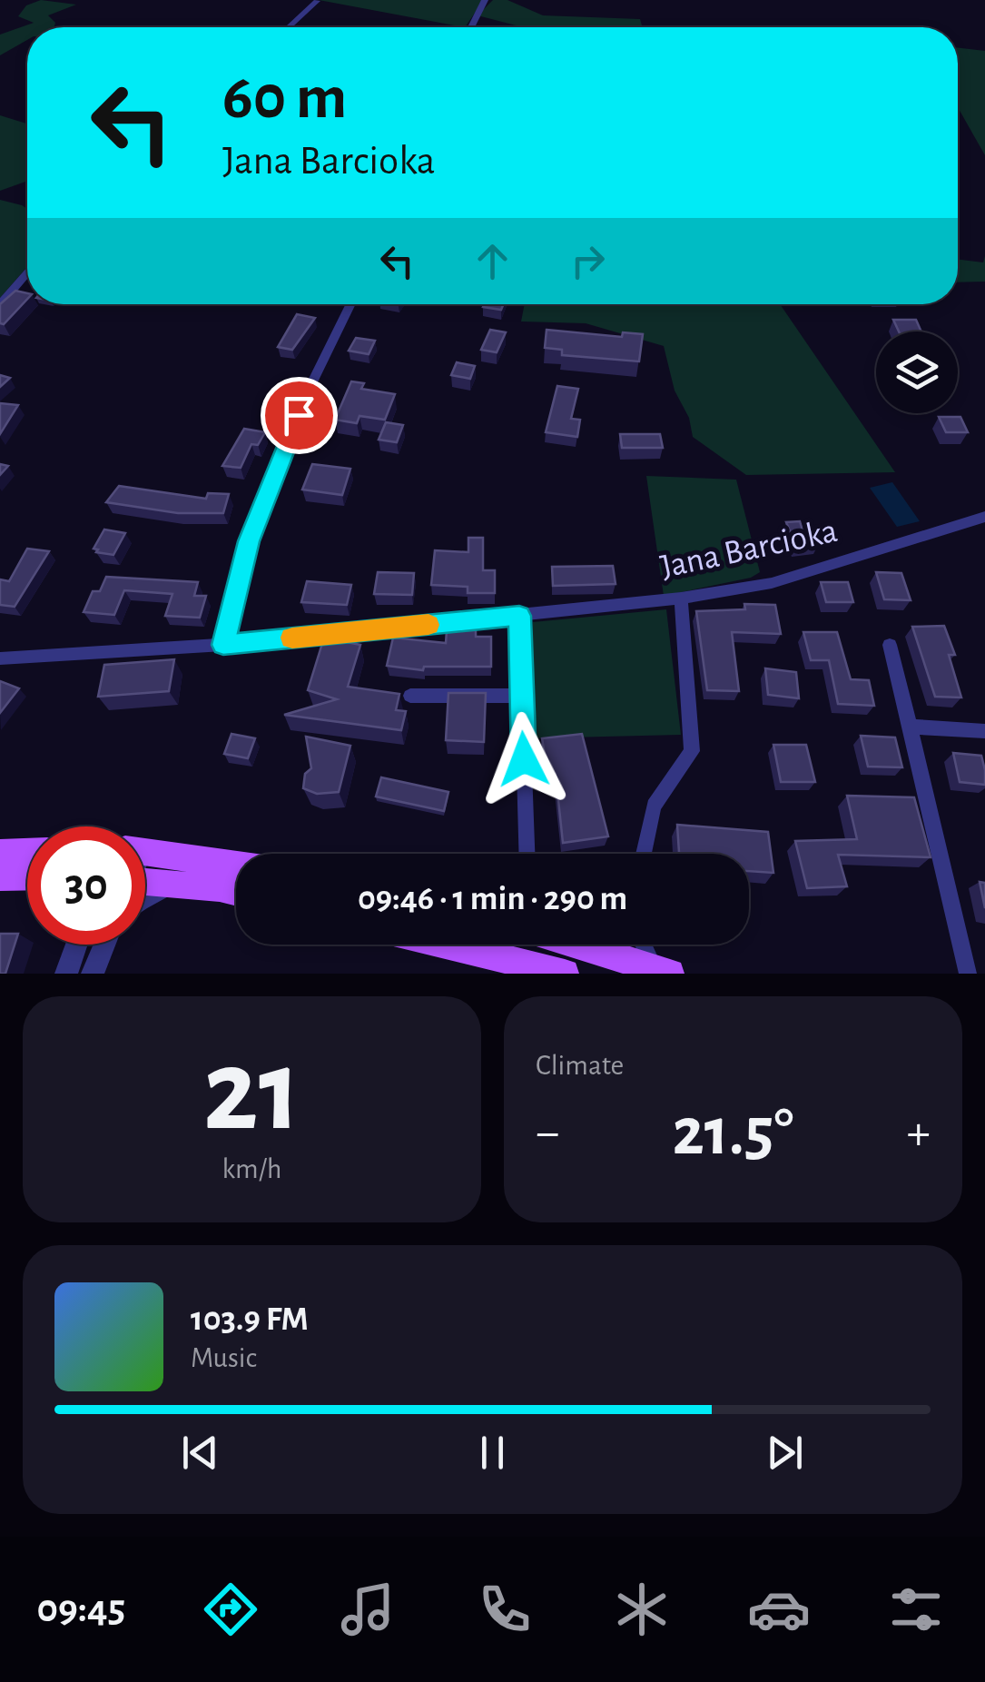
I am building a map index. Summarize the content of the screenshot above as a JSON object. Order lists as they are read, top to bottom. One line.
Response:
{"streets":{"street":["Jana Barcioka"]},"page":{"turn":["60 m","Jana Barcioka"],"limit":"30","trip":"09:46 · 1 min · 290 m","tile":[["21","km/h"],"Climate"],"heat":["−","21.5°","+"],"song":["103.9 FM","Music"],"tabs":"09:45"}}
